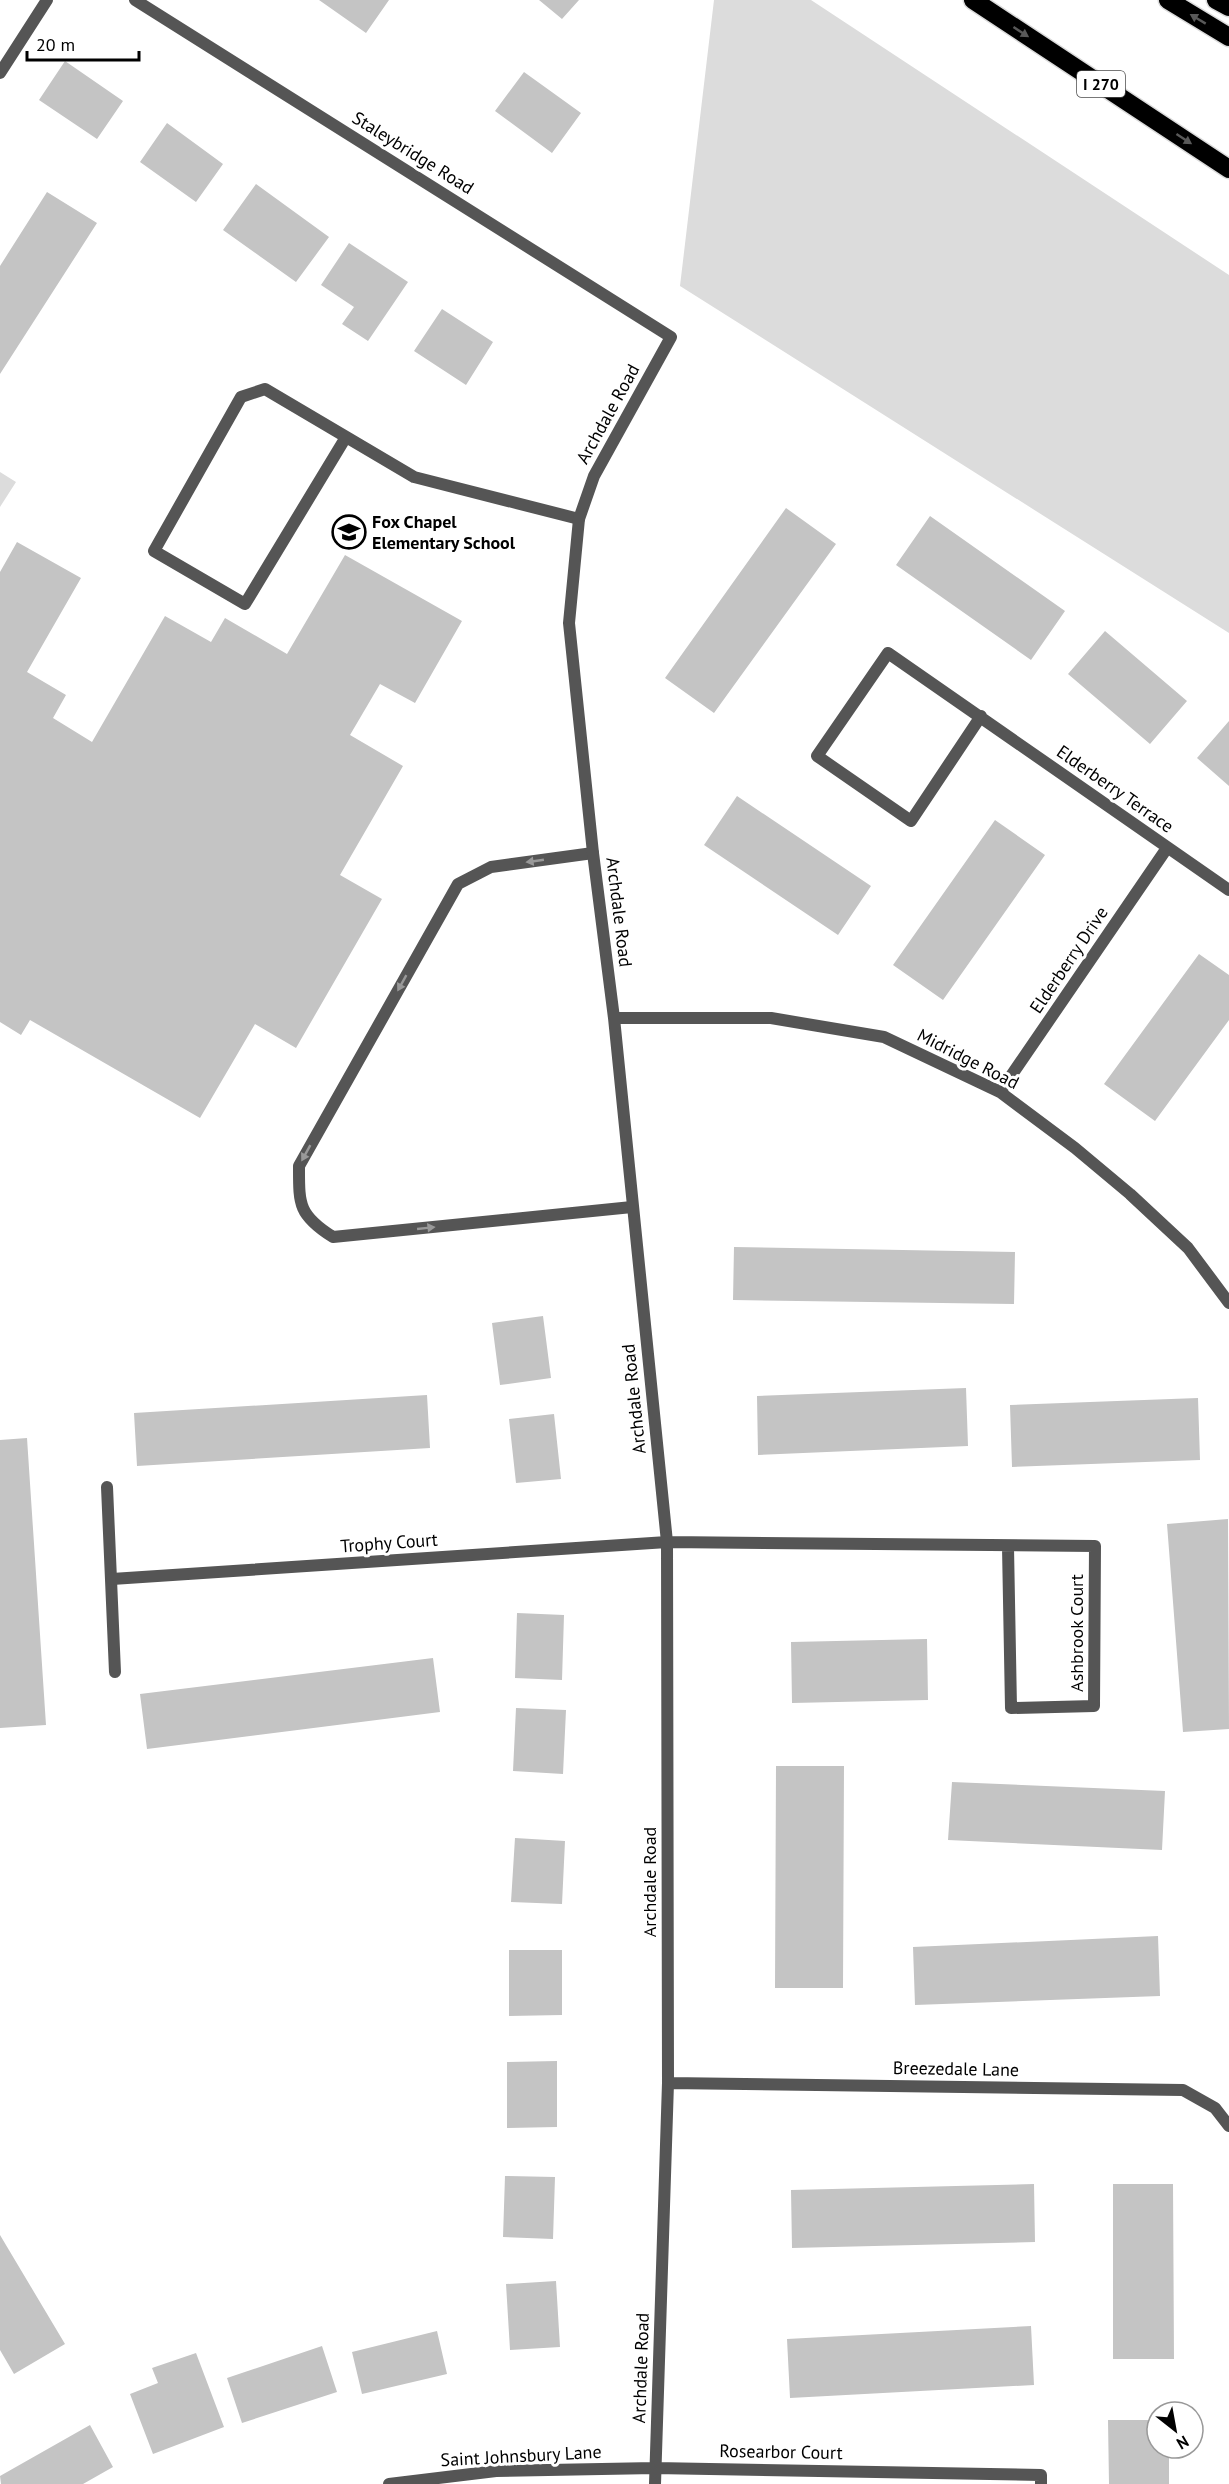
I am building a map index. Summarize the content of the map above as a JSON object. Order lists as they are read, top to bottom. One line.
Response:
{"streets":{"highway":["I 270"],"street":["Staleybridge Road","Archdale Road","Elderberry Terrace","Elderberry Drive","Midridge Road","Trophy Court","Ashbrook Court","Breezedale Lane","Rosearbor Court","Saint Johnsbury Lane"]},"crossings":[["Staleybridge Road","Archdale Road"],["Archdale Road","Midridge Road"],["Archdale Road","Trophy Court"],["Archdale Road","Ashbrook Court"],["Archdale Road","Breezedale Lane"],["Archdale Road","Rosearbor Court"],["Archdale Road","Saint Johnsbury Lane"],["Elderberry Terrace","Elderberry Drive"],["Elderberry Drive","Midridge Road"],["Trophy Court","Ashbrook Court"],["Rosearbor Court","Saint Johnsbury Lane"]],"places":{"school or university":["Fox Chapel Elementary School"]},"scale_bar":"20 m","north":"bottom right"}
